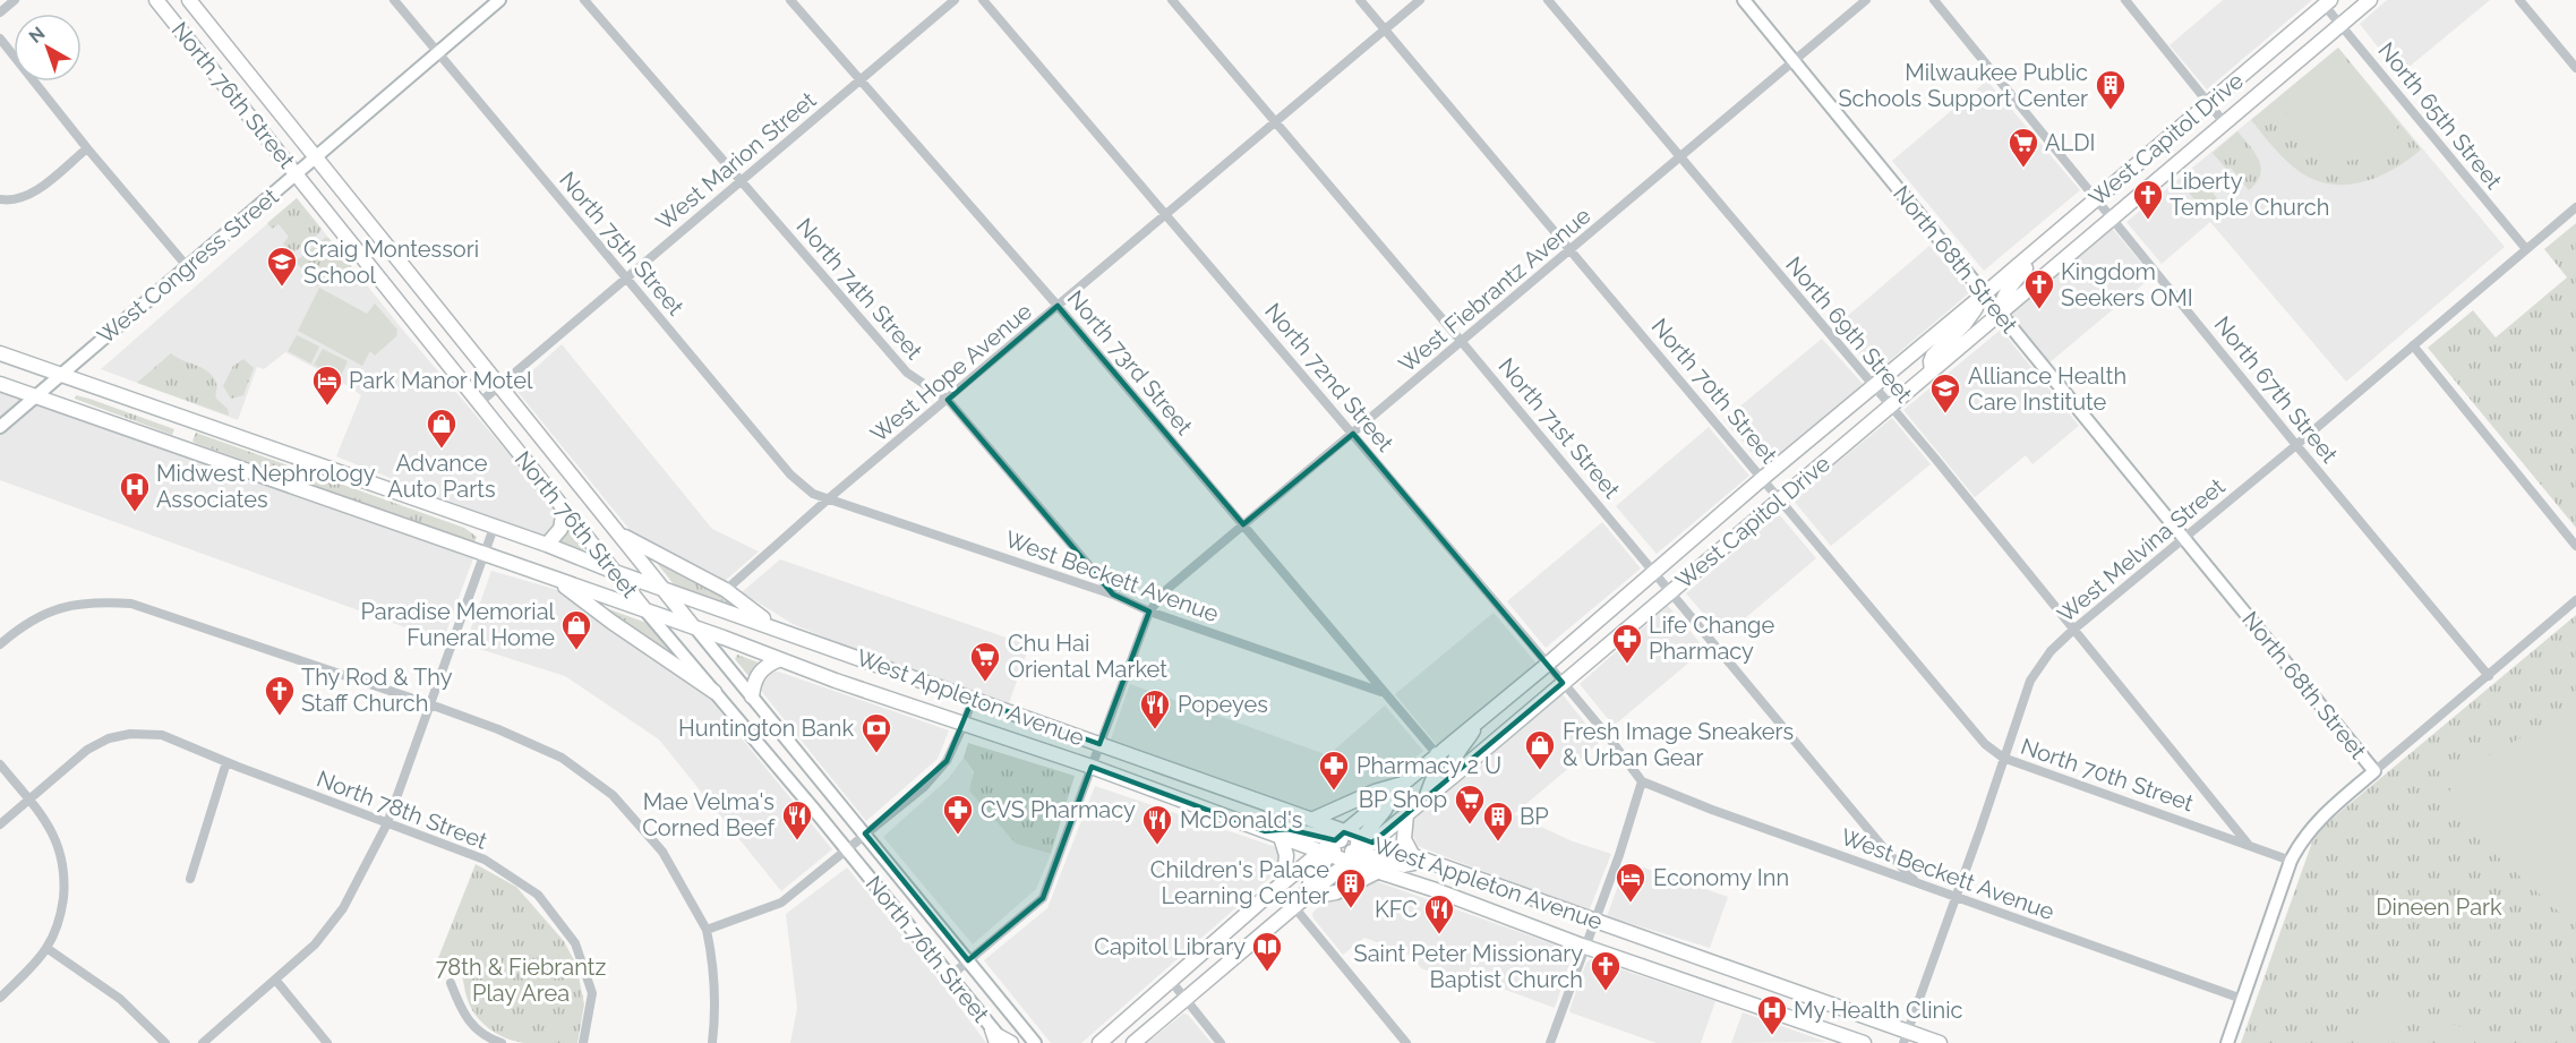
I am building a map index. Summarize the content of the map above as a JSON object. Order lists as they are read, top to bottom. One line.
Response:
{"streets":{"main road":["North 76th Street","West Capitol Drive","West Appleton Avenue"],"street":["North 65th Street","West Marion Street","North 75th Street","North 68th Street","West Congress Street","North 74th Street","West Fiebrantz Avenue","North 69th Street","North 73rd Street","West Hope Avenue","North 72nd Street","North 67th Street","North 70th Street","North 71st Street","West Melvina Street","West Beckett Avenue","North 78th Street"]},"crossings":[["North 76th Street","West Marion Street"],["North 76th Street","West Congress Street"],["North 76th Street","West Fiebrantz Avenue"],["North 76th Street","West Appleton Avenue"],["North 65th Street","West Capitol Drive"],["North 65th Street","West Melvina Street"],["West Capitol Drive","North 68th Street"],["West Capitol Drive","North 69th Street"],["West Capitol Drive","North 73rd Street"],["West Capitol Drive","North 72nd Street"],["West Capitol Drive","North 67th Street"],["West Capitol Drive","North 70th Street"],["West Capitol Drive","North 71st Street"],["West Capitol Drive","West Appleton Avenue"],["West Marion Street","North 75th Street"],["West Marion Street","North 74th Street"],["West Marion Street","North 73rd Street"],["North 75th Street","West Congress Street"],["North 75th Street","West Hope Avenue"],["North 75th Street","West Beckett Avenue"],["North 68th Street","West Fiebrantz Avenue"],["North 68th Street","West Melvina Street"],["West Congress Street","West Appleton Avenue"],["North 74th Street","West Hope Avenue"],["North 74th Street","West Beckett Avenue"],["West Fiebrantz Avenue","North 69th Street"],["West Fiebrantz Avenue","North 73rd Street"],["West Fiebrantz Avenue","North 72nd Street"],["West Fiebrantz Avenue","North 70th Street"],["West Fiebrantz Avenue","North 71st Street"],["West Fiebrantz Avenue","West Beckett Avenue"],["West Fiebrantz Avenue","West Appleton Avenue"],["North 69th Street","North 70th Street"],["North 69th Street","West Melvina Street"],["North 73rd Street","West Hope Avenue"],["North 73rd Street","West Beckett Avenue"],["West Hope Avenue","North 72nd Street"],["West Hope Avenue","North 70th Street"],["West Hope Avenue","North 71st Street"],["West Hope Avenue","West Beckett Avenue"],["North 72nd Street","West Beckett Avenue"],["North 67th Street","West Melvina Street"],["North 70th Street","West Melvina Street"],["North 71st Street","West Beckett Avenue"],["West Melvina Street","West Beckett Avenue"],["West Melvina Street","West Appleton Avenue"]],"parks":["Dineen Park","78th & Fiebrantz Play Area"],"places":{"building":["Milwaukee Public Schools Support Center","BP","Children's Palace Learning Center"],"supermarket":["ALDI","Chu Hai Oriental Market","BP Shop"],"church":["Liberty Temple Church","Kingdom Seekers OMI","Thy Rod & Thy Staff Church","Saint Peter Missionary Baptist Church"],"school or university":["Craig Montessori School","Alliance Health Care Institute"],"hotel":["Park Manor Motel","Economy Inn"],"shop":["Advance Auto Parts","Paradise Memorial Funeral Home","Fresh Image Sneakers & Urban Gear"],"hospital":["Midwest Nephrology Associates","My Health Clinic"],"pharmacy":["Life Change Pharmacy","Pharmacy 2 U","CVS Pharmacy"],"restaurant":["Popeyes","Mae Velma's Corned Beef","McDonald's","KFC"],"bank":["Huntington Bank"],"library":["Capitol Library"]},"north":"top left"}
